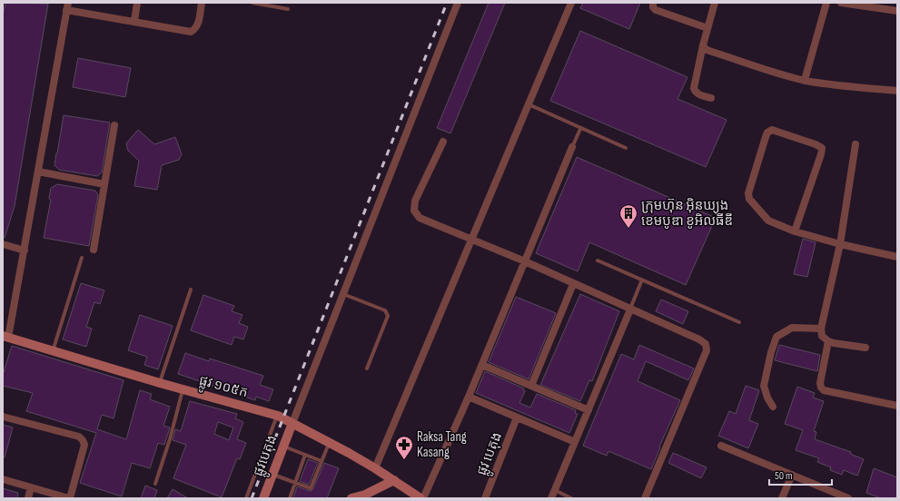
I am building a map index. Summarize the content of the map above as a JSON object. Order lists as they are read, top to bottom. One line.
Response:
{"streets":{"main road":["ផ្លូវ ១០៥ក","ផ្លូវបេតុង"],"street":["ផ្លូវ បេតុង"]},"crossings":[["ផ្លូវ ១០៥ក","ផ្លូវបេតុង"]],"places":{"building":["ក្រុមហ៊ុន អ៊ិនឃ្យុង ខេមបូឌា ខូអិលធីឌី"],"pharmacy":["Raksa Tang Kasang"]},"scale_bar":"50 m"}
